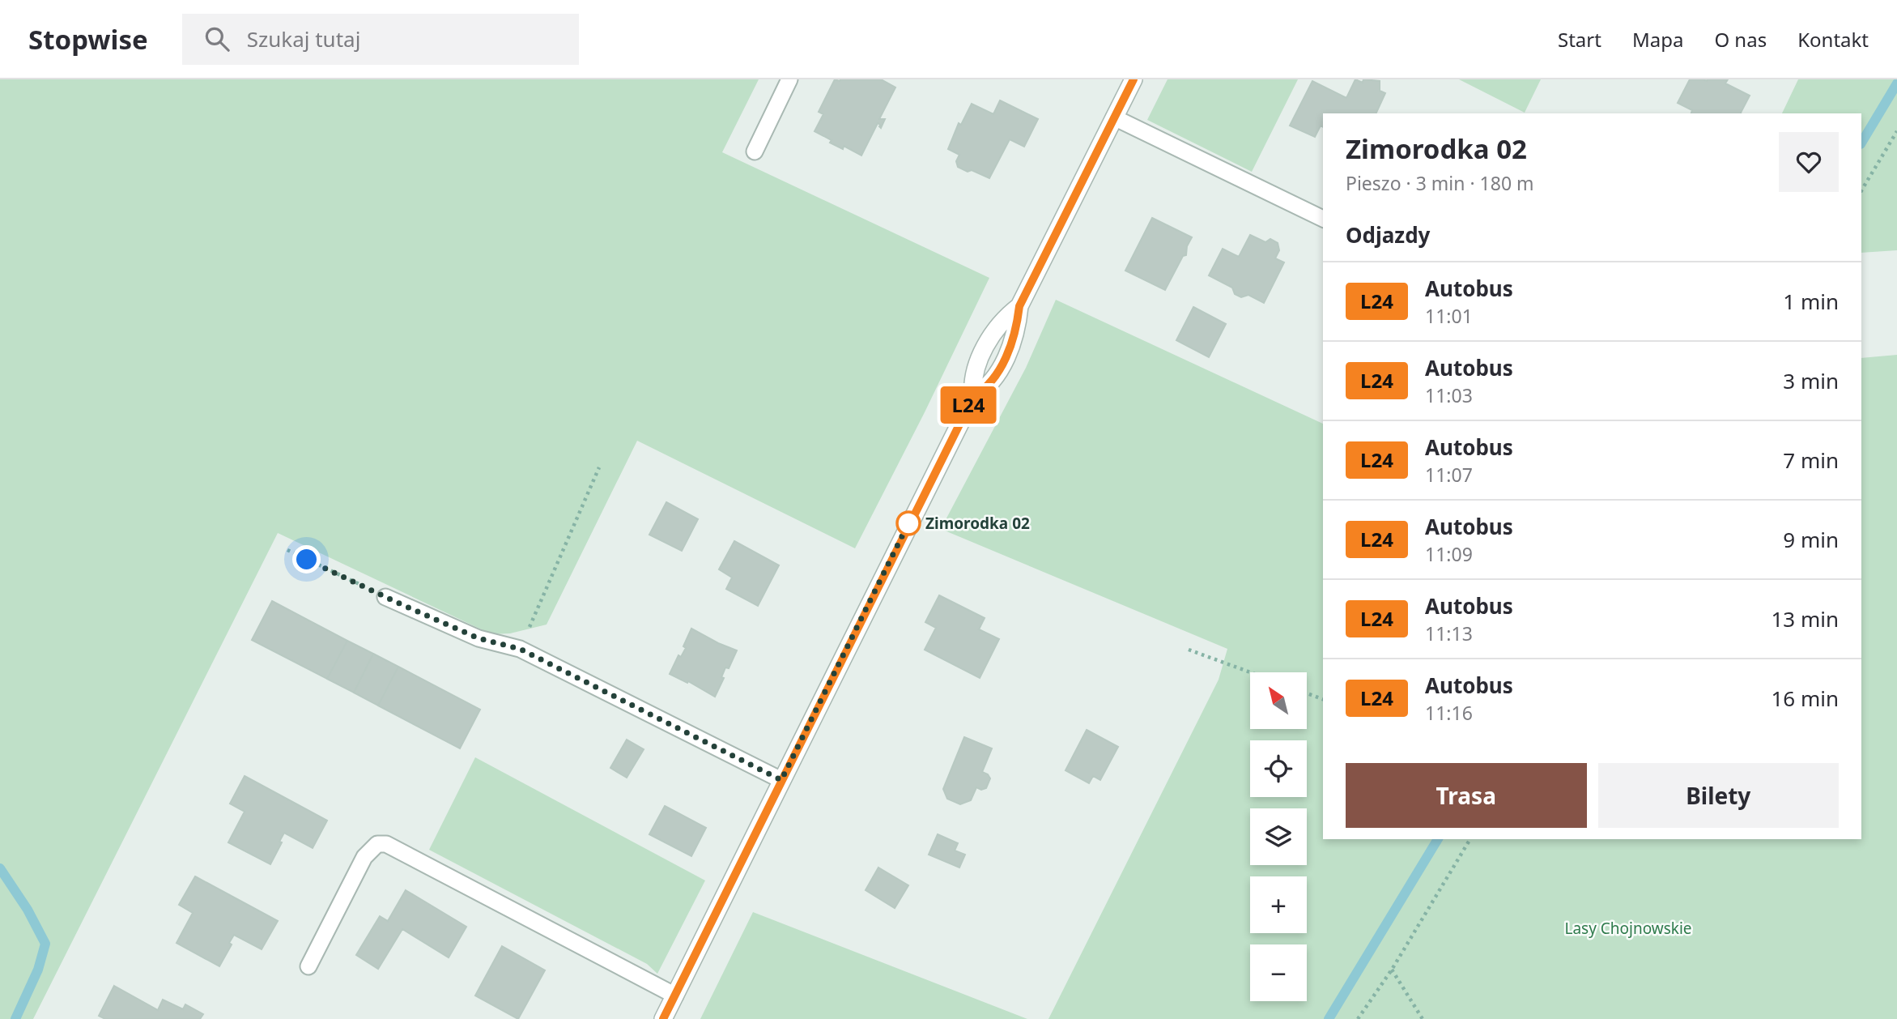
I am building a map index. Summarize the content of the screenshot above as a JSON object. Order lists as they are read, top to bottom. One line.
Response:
{"parks":["Lasy Chojnowskie"],"places":["Zimorodka 02"],"lines":["bus line L24"],"north":"top left","page":{"header":"Stopwise","search":"Szukaj tutaj","nav":["Start","Mapa","O nas","Kontakt"],"on_map":"L24","heading":[["Zimorodka 02","Pieszo · 3 min · 180 m"],"Odjazdy"],"list":[{"mark":"L24","name":"Autobus","note":"11:01","value":"1 min"},{"mark":"L24","name":"Autobus","note":"11:03","value":"3 min"},{"mark":"L24","name":"Autobus","note":"11:07","value":"7 min"},{"mark":"L24","name":"Autobus","note":"11:09","value":"9 min"},{"mark":"L24","name":"Autobus","note":"11:13","value":"13 min"},{"mark":"L24","name":"Autobus","note":"11:16","value":"16 min"}],"map_buttons":["+","−"],"buttons":["Trasa","Bilety"]}}
